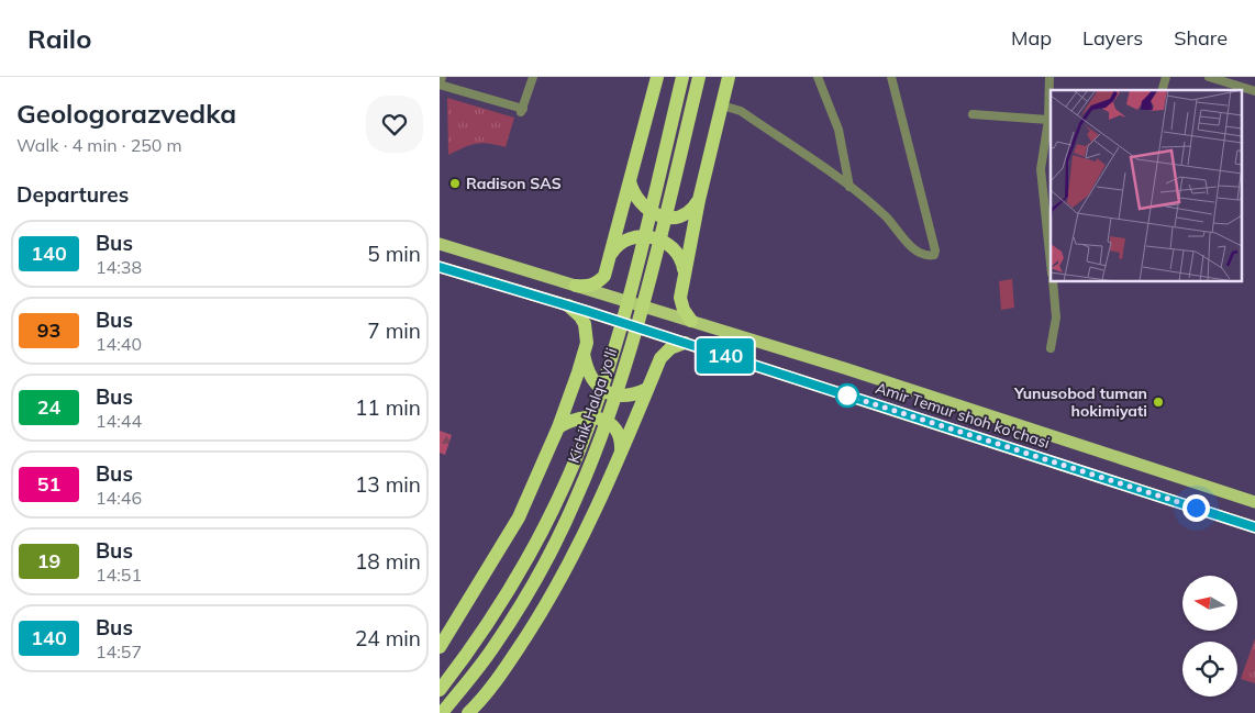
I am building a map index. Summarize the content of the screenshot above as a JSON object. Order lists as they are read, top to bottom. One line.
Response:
{"streets":{"highway":["Kichik Halqa yo'li"],"main road":["Amir Temur shoh ko'chasi"]},"places":["Radison SAS","Yunusobod tuman hokimiyati"],"lines":["bus line 140"],"north":"left","page":{"header":"Railo","nav":["Map","Layers","Share"],"heading":[["Geologorazvedka","Walk · 4 min · 250 m"],"Departures"],"on_map":"140","list":[{"mark":"140","name":"Bus","note":"14:38","value":"5 min"},{"mark":"93","name":"Bus","note":"14:40","value":"7 min"},{"mark":"24","name":"Bus","note":"14:44","value":"11 min"},{"mark":"51","name":"Bus","note":"14:46","value":"13 min"},{"mark":"19","name":"Bus","note":"14:51","value":"18 min"},{"mark":"140","name":"Bus","note":"14:57","value":"24 min"}]}}
